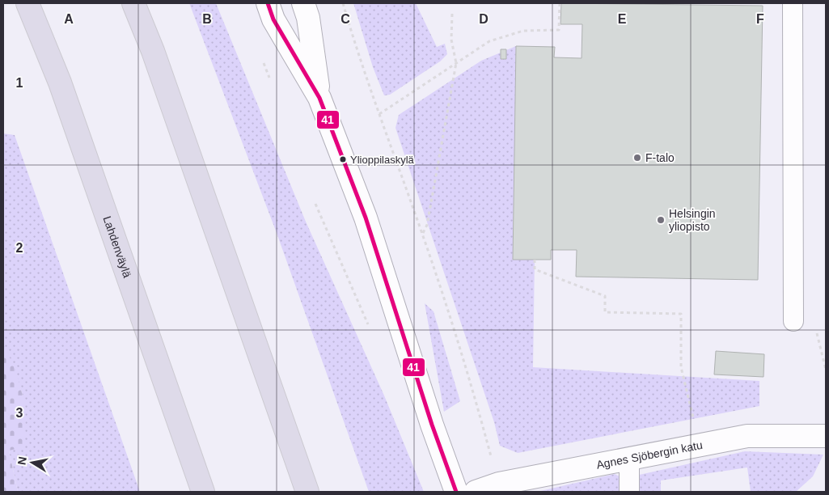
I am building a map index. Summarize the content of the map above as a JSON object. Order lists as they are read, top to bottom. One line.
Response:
{"streets":{"highway":["Lahdenväylä"],"street":["Agnes Sjöbergin katu"]},"places":["F-talo","Ylioppilaskylä","Helsingin yliopisto"],"lines":["transit line 41"],"north":"left","grid":{"columns":["A","B","C","D","E","F"],"rows":["1","2","3"]}}
